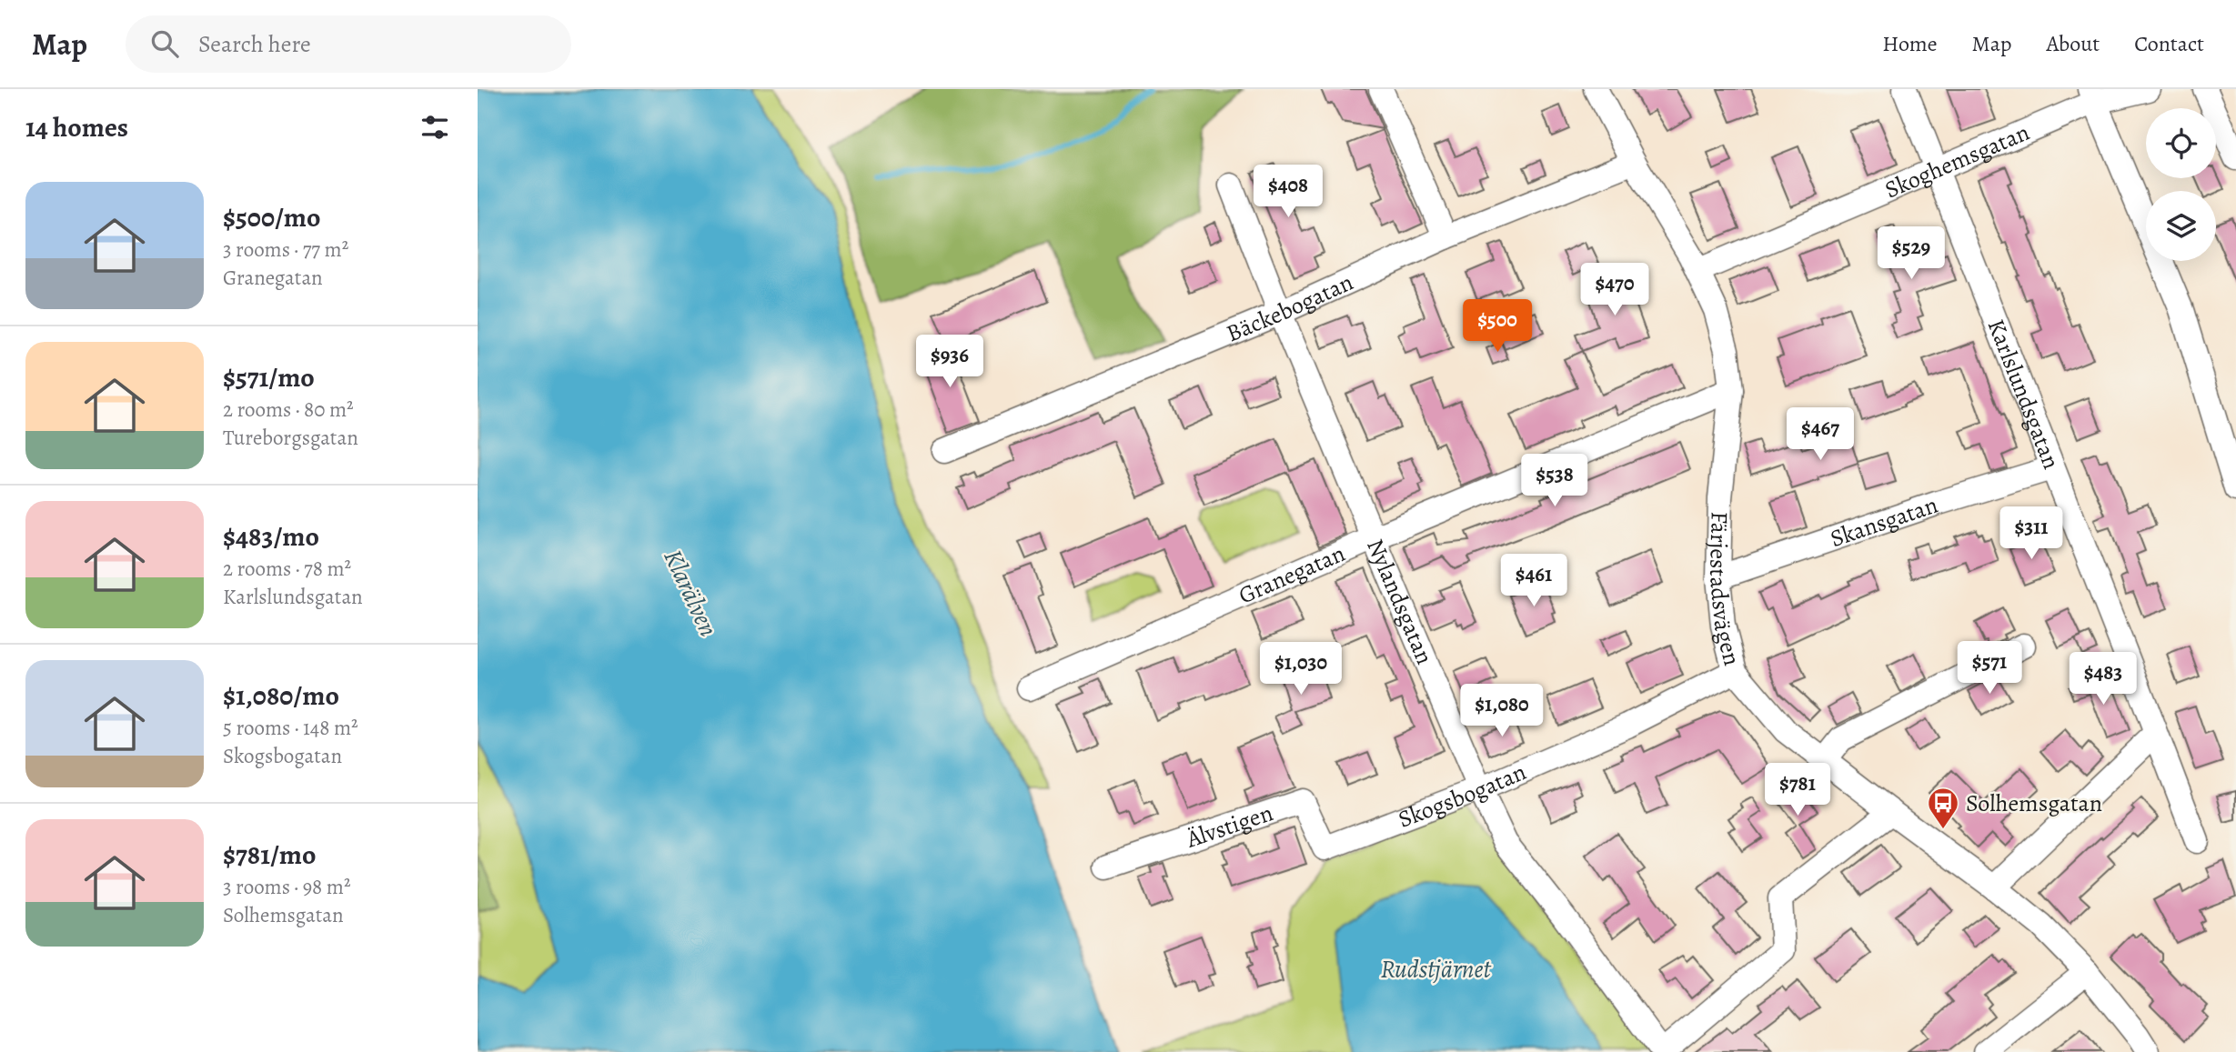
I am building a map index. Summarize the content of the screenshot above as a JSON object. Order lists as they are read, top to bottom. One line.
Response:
{"streets":{"street":["Skoghemsgatan","Bäckebogatan","Karlslundsgatan","Skansgatan","Granegatan","Färjestadsvägen","Nylandsgatan","Skogsbogatan","Älvstigen"]},"crossings":[["Skoghemsgatan","Karlslundsgatan"],["Skoghemsgatan","Färjestadsvägen"],["Bäckebogatan","Färjestadsvägen"],["Bäckebogatan","Nylandsgatan"],["Karlslundsgatan","Skansgatan"],["Skansgatan","Färjestadsvägen"],["Granegatan","Färjestadsvägen"],["Granegatan","Nylandsgatan"],["Färjestadsvägen","Skogsbogatan"],["Nylandsgatan","Skogsbogatan"],["Skogsbogatan","Älvstigen"]],"water":["Klarälven","Rudstjärnet"],"places":{"bus stop":["Solhemsgatan"]},"page":{"header":"Map","search":"Search here","nav":["Home","Map","About","Contact"],"heading":"14 homes","price":["$408","$529","$470","$500","$936","$467","$538","$311","$461","$571","$1,030","$483","$1,080","$781"],"list":[{"name":"$500/mo","note":"3 rooms · 77 m² · Granegatan"},{"name":"$571/mo","note":"2 rooms · 80 m² · Tureborgsgatan"},{"name":"$483/mo","note":"2 rooms · 78 m² · Karlslundsgatan"},{"name":"$1,080/mo","note":"5 rooms · 148 m² · Skogsbogatan"},{"name":"$781/mo","note":"3 rooms · 98 m² · Solhemsgatan"}]}}
